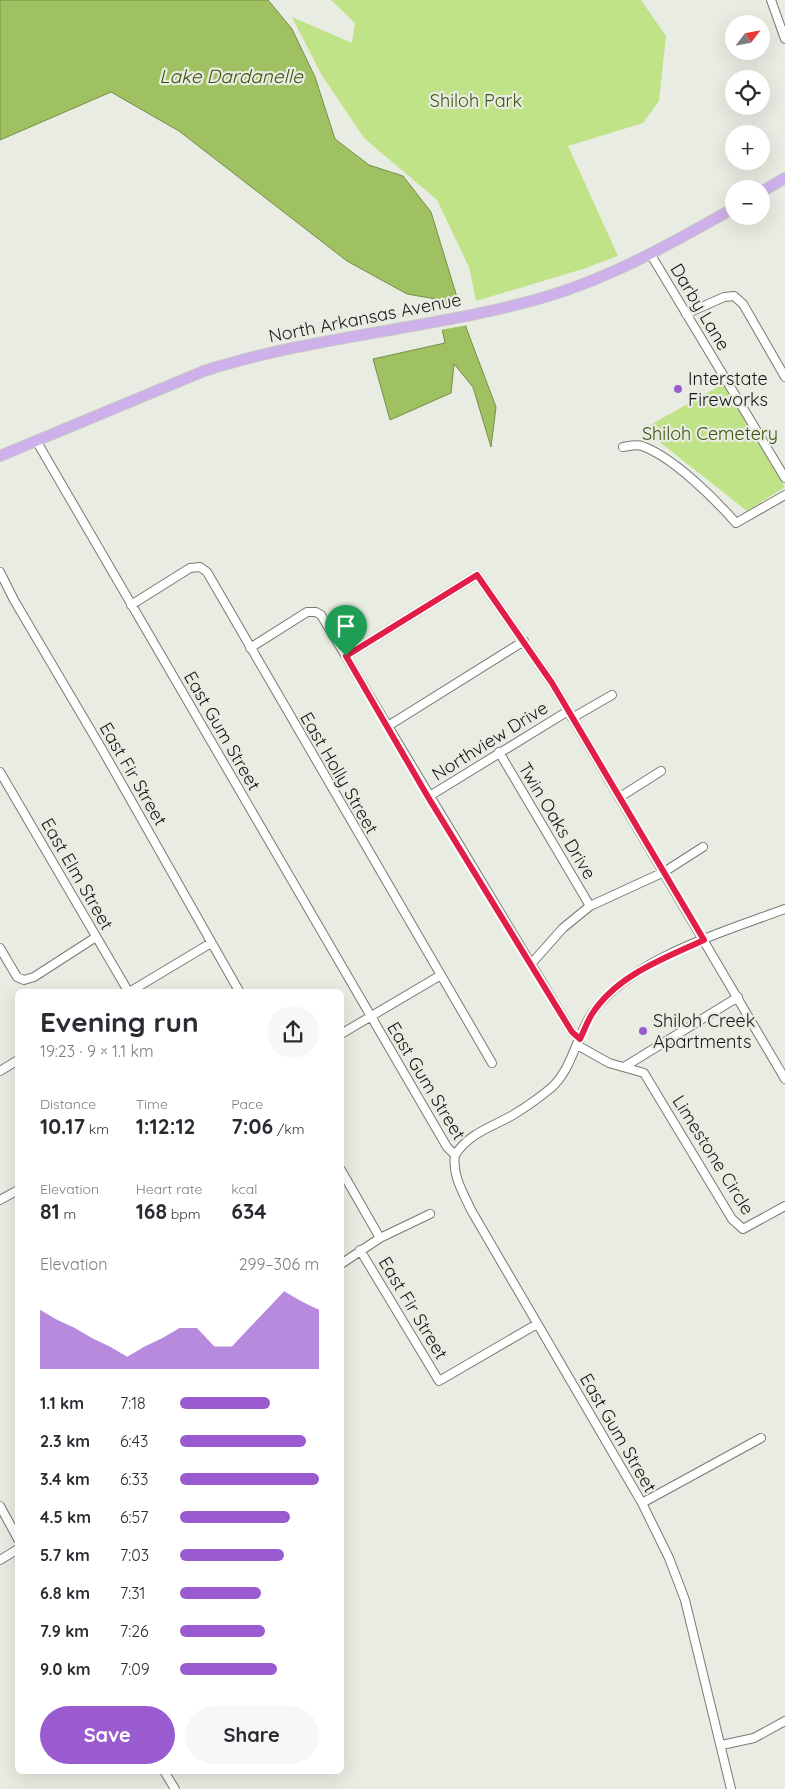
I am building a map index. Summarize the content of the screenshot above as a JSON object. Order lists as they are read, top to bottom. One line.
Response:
{"streets":{"main road":["North Arkansas Avenue"],"street":["Darby Lane","East Gum Street","Northview Drive","East Holly Street","East Fir Street","Twin Oaks Drive","East Elm Street","Limestone Circle"]},"crossings":[["Darby Lane","North Arkansas Avenue"],["North Arkansas Avenue","East Gum Street"],["East Gum Street","East Holly Street"],["East Gum Street","East Fir Street"],["Northview Drive","Twin Oaks Drive"]],"water":["Lake Dardanelle"],"parks":["Shiloh Park","Shiloh Cemetery"],"places":["Interstate Fireworks","Shiloh Creek Apartments"],"north":"top right","page":{"map_buttons":["+","−"],"heading":["Evening run","19:23 · 9 × 1.1 km"],"stats":[["Distance","10.17 km"],["Time","1:12:12"],["Pace","7:06 /km"],["Elevation","81 m"],["Heart rate","168 bpm"],["kcal","634"]],"chart":["Elevation","299–306 m"],"list":[{"name":"1.1 km","note":"7:18"},{"name":"2.3 km","note":"6:43"},{"name":"3.4 km","note":"6:33"},{"name":"4.5 km","note":"6:57"},{"name":"5.7 km","note":"7:03"},{"name":"6.8 km","note":"7:31"},{"name":"7.9 km","note":"7:26"},{"name":"9.0 km","note":"7:09"}],"buttons":["Save","Share"]}}
